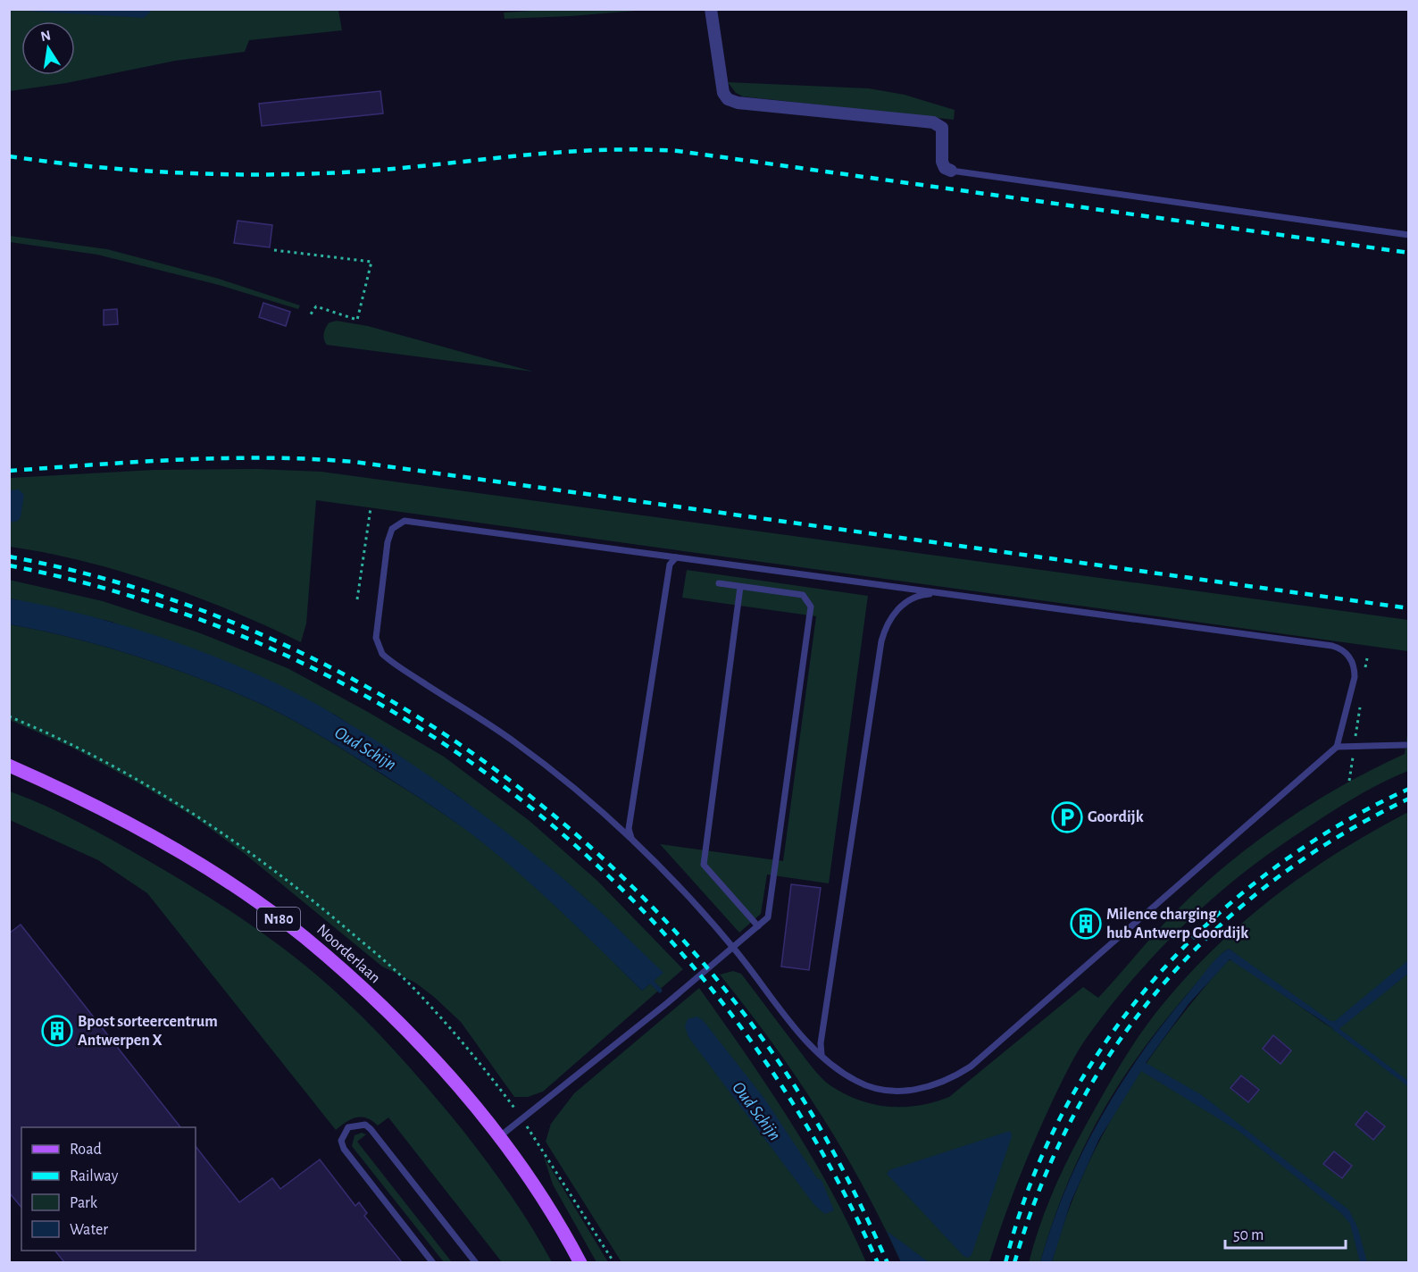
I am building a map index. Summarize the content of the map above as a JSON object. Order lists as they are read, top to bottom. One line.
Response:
{"streets":{"main road":["N180","Noorderlaan"]},"water":["Oud Schijn"],"places":{"parking":["Goordijk"],"building":["Milence charging hub Antwerp Goordijk","Bpost sorteercentrum Antwerpen X"]},"legend":["Road","Railway","Park","Water"],"scale_bar":"50 m","north":"top"}
